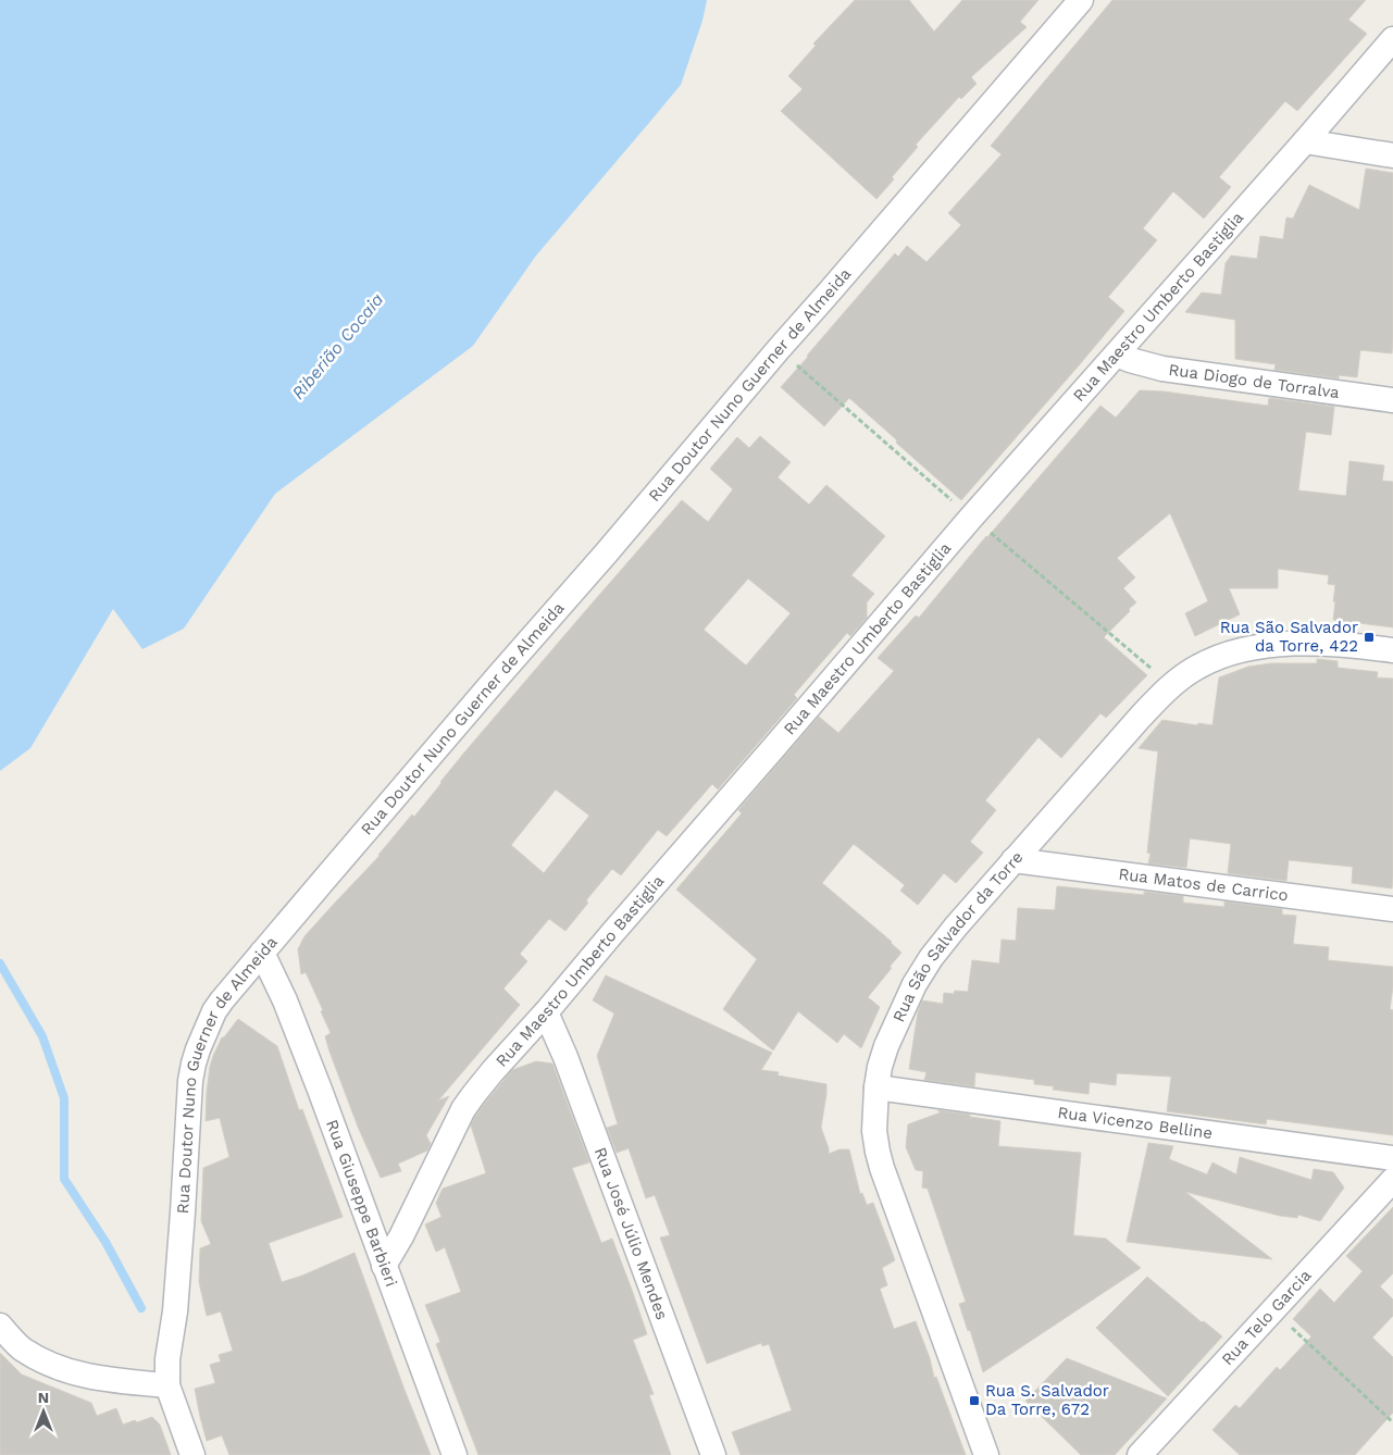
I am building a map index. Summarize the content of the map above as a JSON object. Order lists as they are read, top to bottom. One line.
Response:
{"streets":{"street":["Rua Maestro Umberto Bastiglia","Rua Diogo de Torralva","Rua Doutor Nuno Guerner de Almeida","Rua Matos de Carrico","Rua São Salvador da Torre","Rua Vicenzo Belline","Rua Giuseppe Barbieri","Rua José Júlio Mendes","Rua Telo Garcia"]},"crossings":[["Rua Maestro Umberto Bastiglia","Rua Diogo de Torralva"],["Rua Maestro Umberto Bastiglia","Rua Giuseppe Barbieri"],["Rua Maestro Umberto Bastiglia","Rua José Júlio Mendes"],["Rua Doutor Nuno Guerner de Almeida","Rua Giuseppe Barbieri"],["Rua Matos de Carrico","Rua São Salvador da Torre"],["Rua São Salvador da Torre","Rua Vicenzo Belline"]],"water":["Riberião Cocaia"],"places":{"transit":["Rua São Salvador da Torre, 422","Rua S. Salvador Da Torre, 672"]},"north":"top"}
